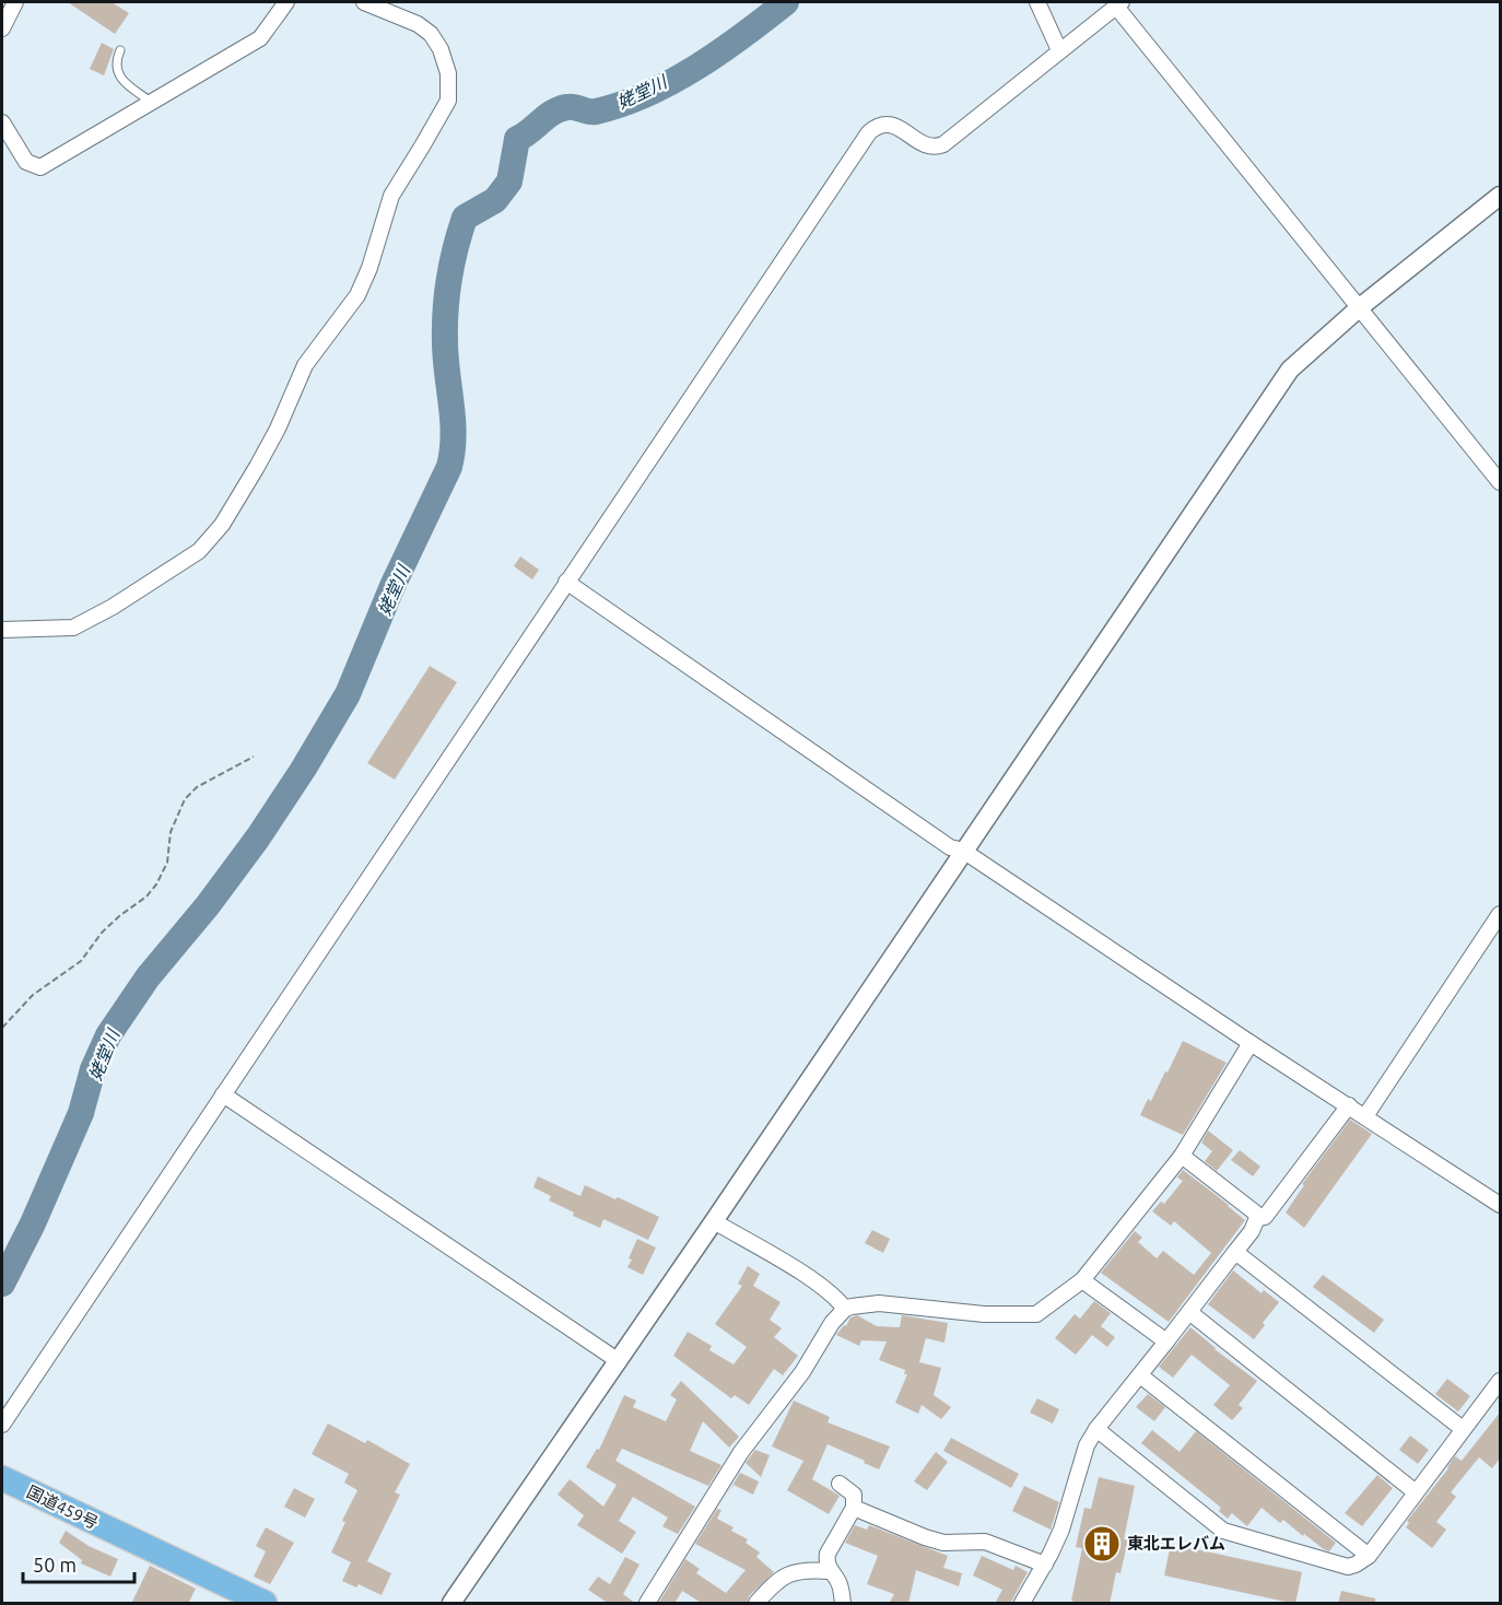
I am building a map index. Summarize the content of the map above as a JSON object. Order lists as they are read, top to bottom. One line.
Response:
{"streets":{"highway":["国道459号"]},"water":["姥堂川"],"places":{"building":["東北エレバム"]},"scale_bar":"50 m"}
